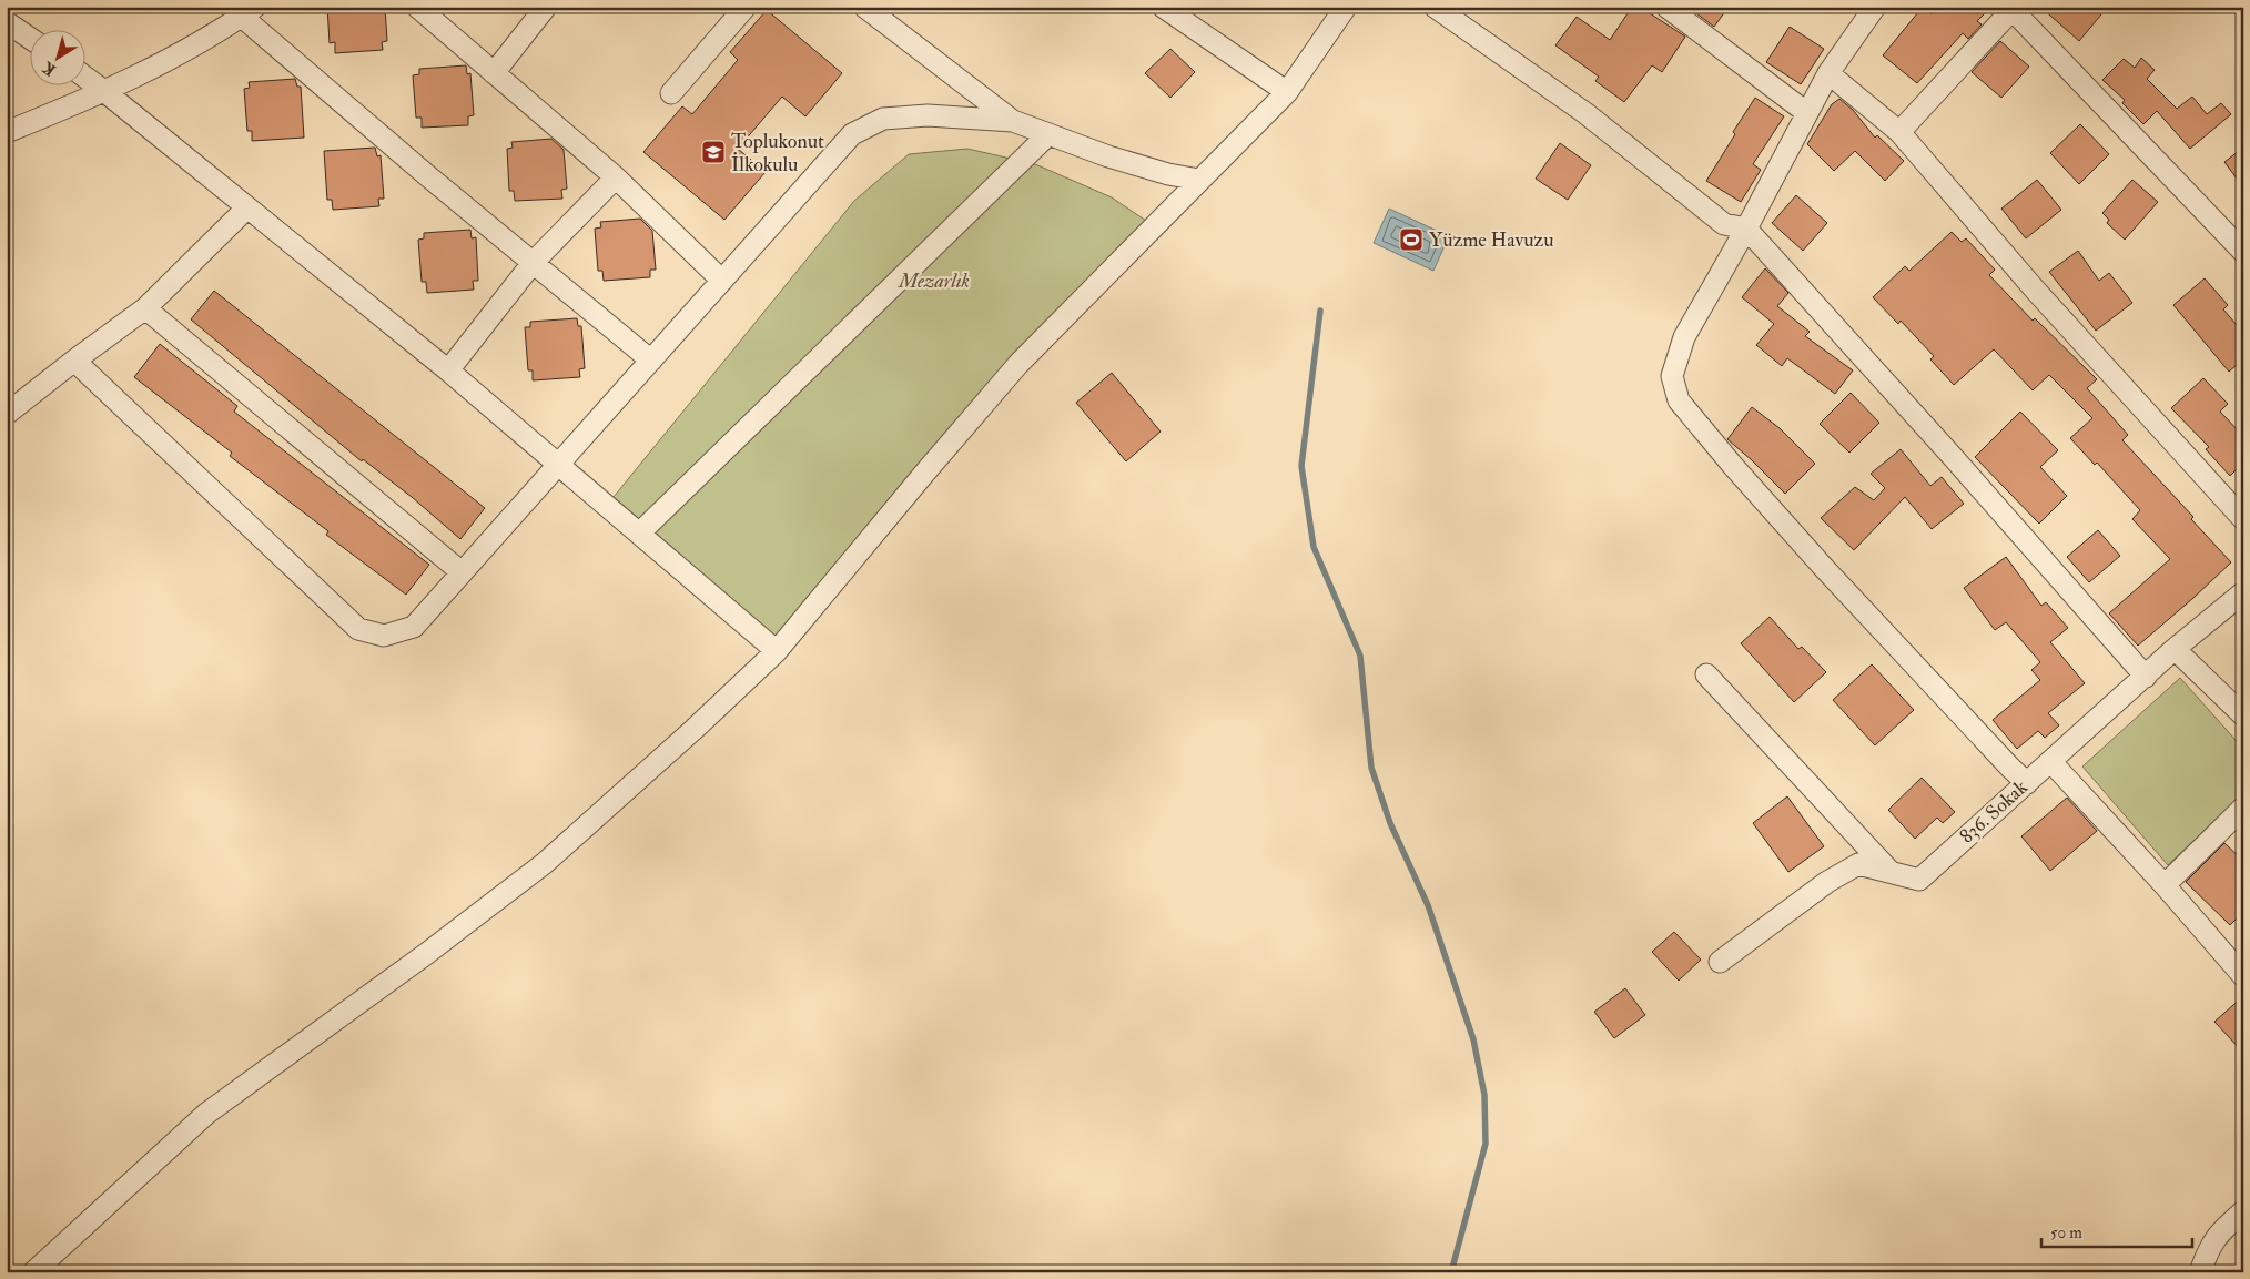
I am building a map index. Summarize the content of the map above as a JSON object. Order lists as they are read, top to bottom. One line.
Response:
{"streets":{"street":["836. Sokak"]},"parks":["Mezarlık"],"places":{"school or university":["Toplukonut İlkokulu"],"sports":["Yüzme Havuzu"]},"scale_bar":"50 m","north":"bottom left"}
